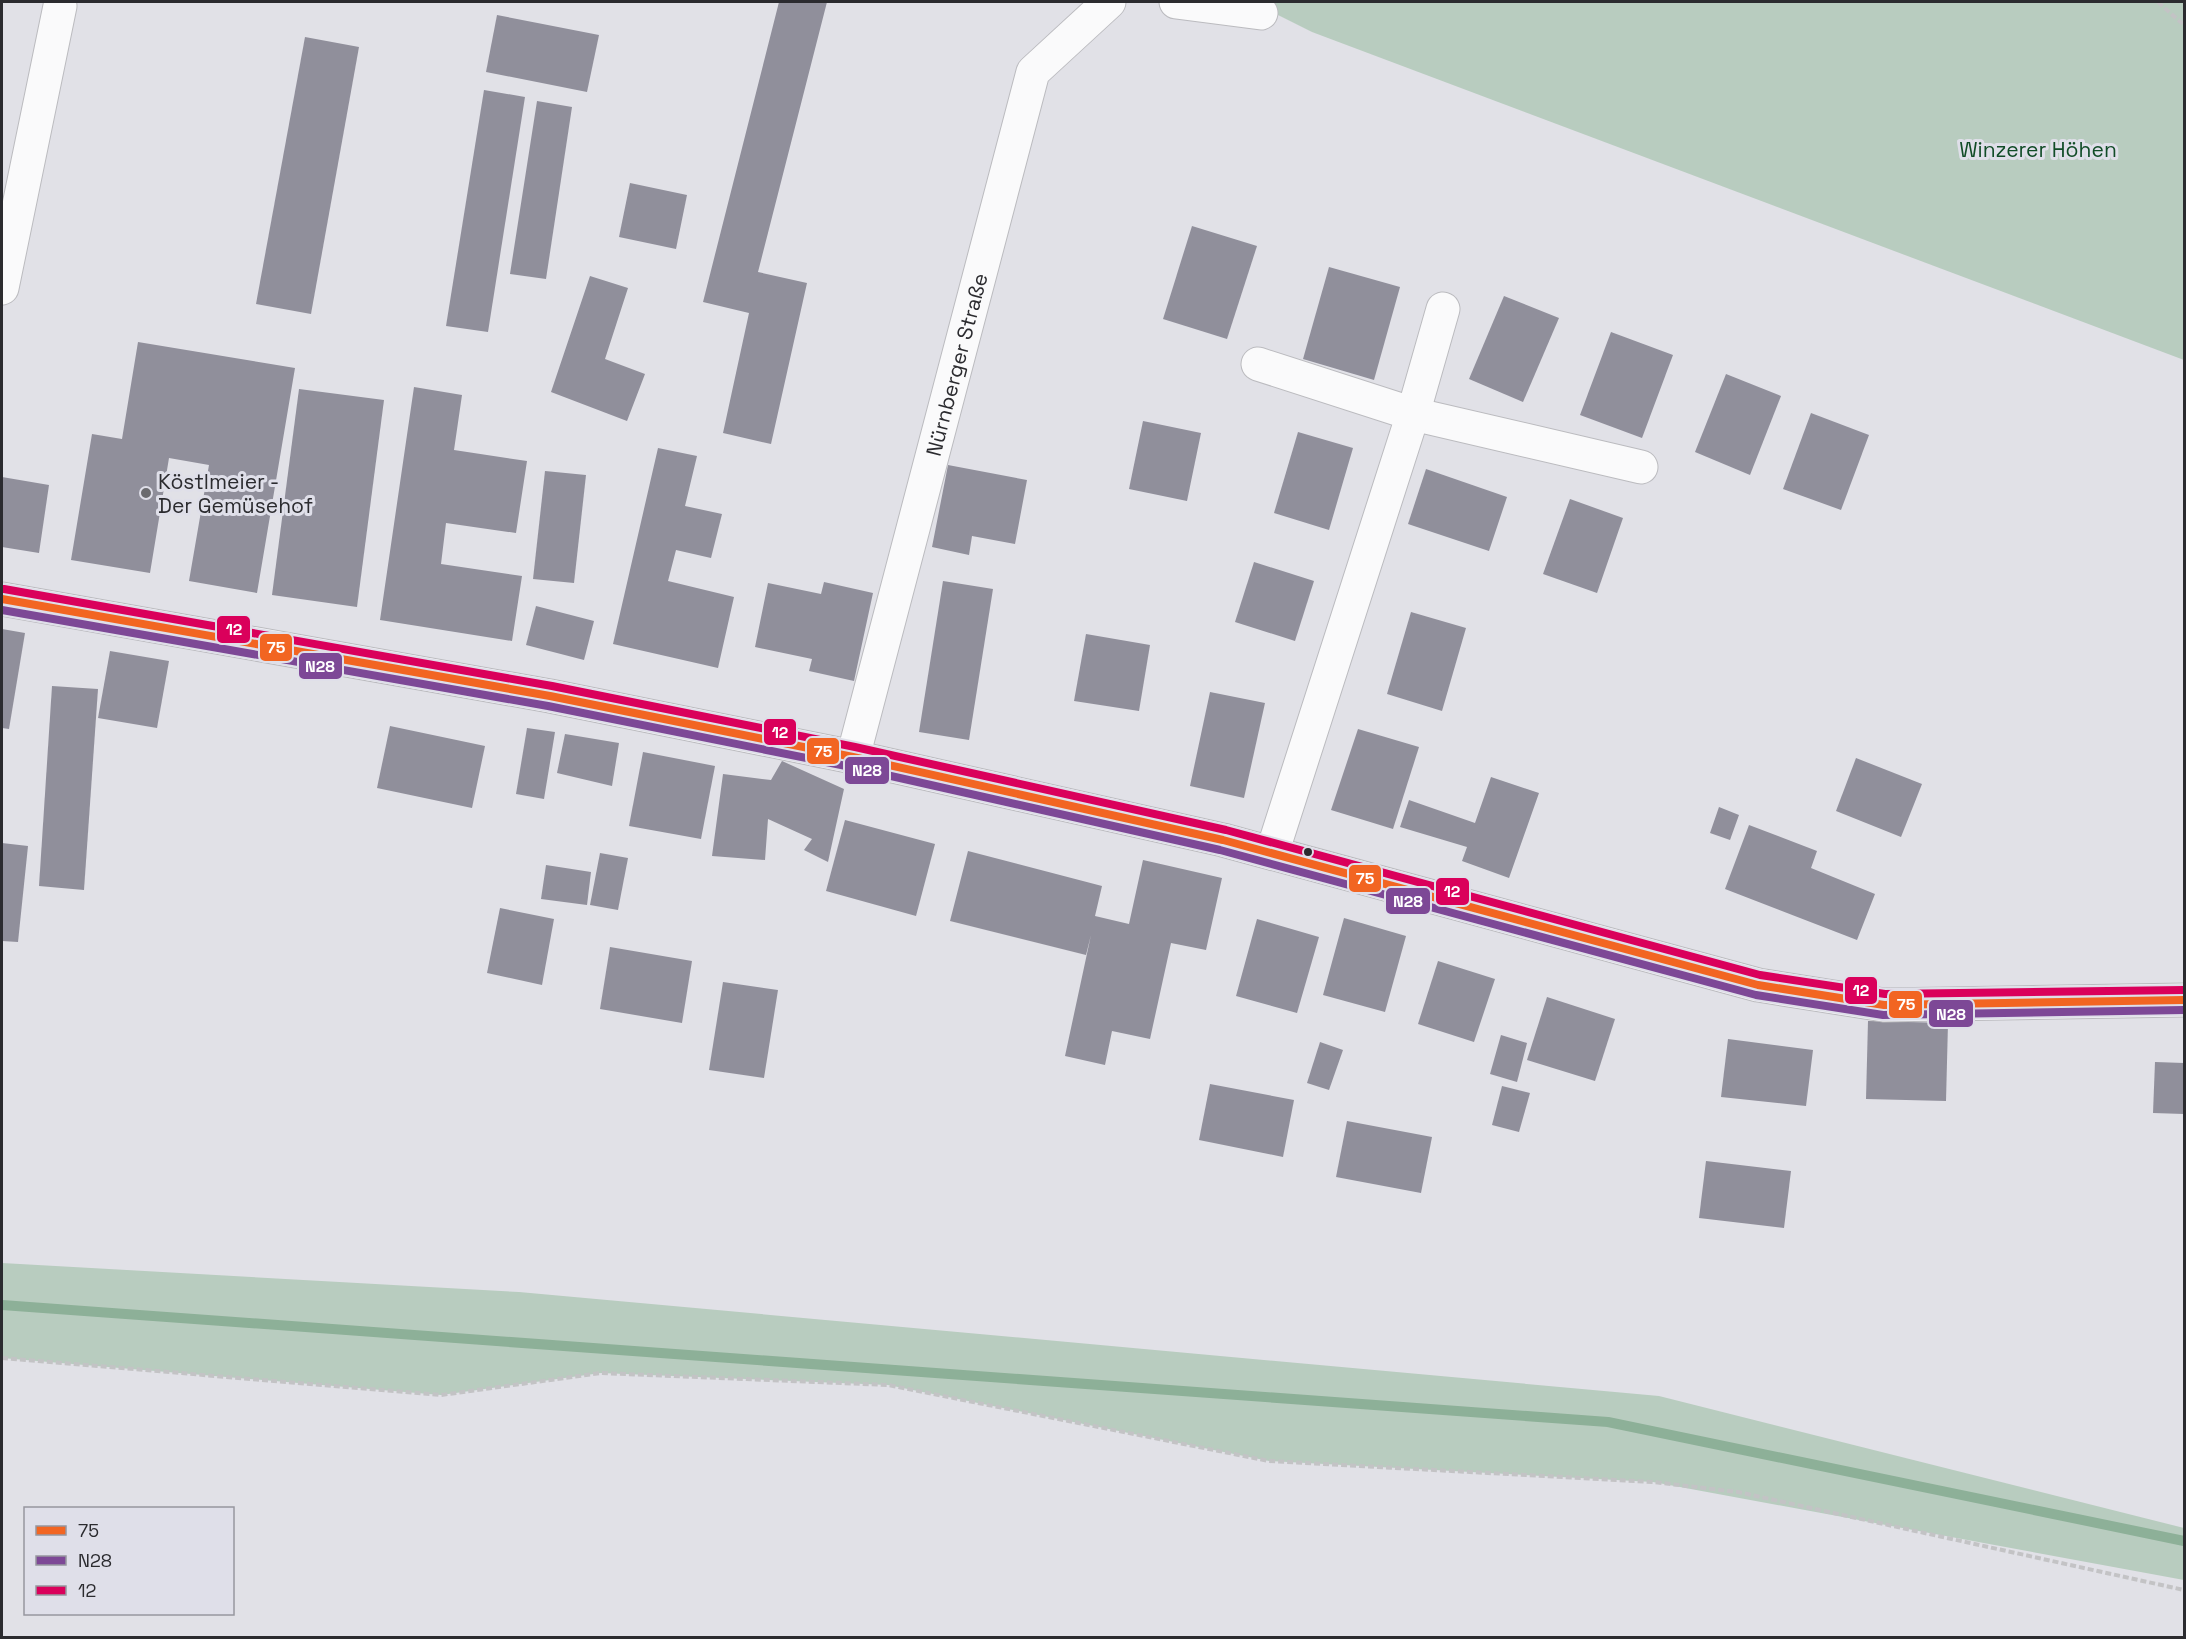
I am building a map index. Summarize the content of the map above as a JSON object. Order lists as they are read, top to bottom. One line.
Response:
{"streets":{"street":["Nürnberger Straße"]},"parks":["Winzerer Höhen"],"places":["Köstlmeier - Der Gemüsehof"],"lines":["transit line 12","transit line 75","transit line N28"],"legend":["75","N28","12"]}
